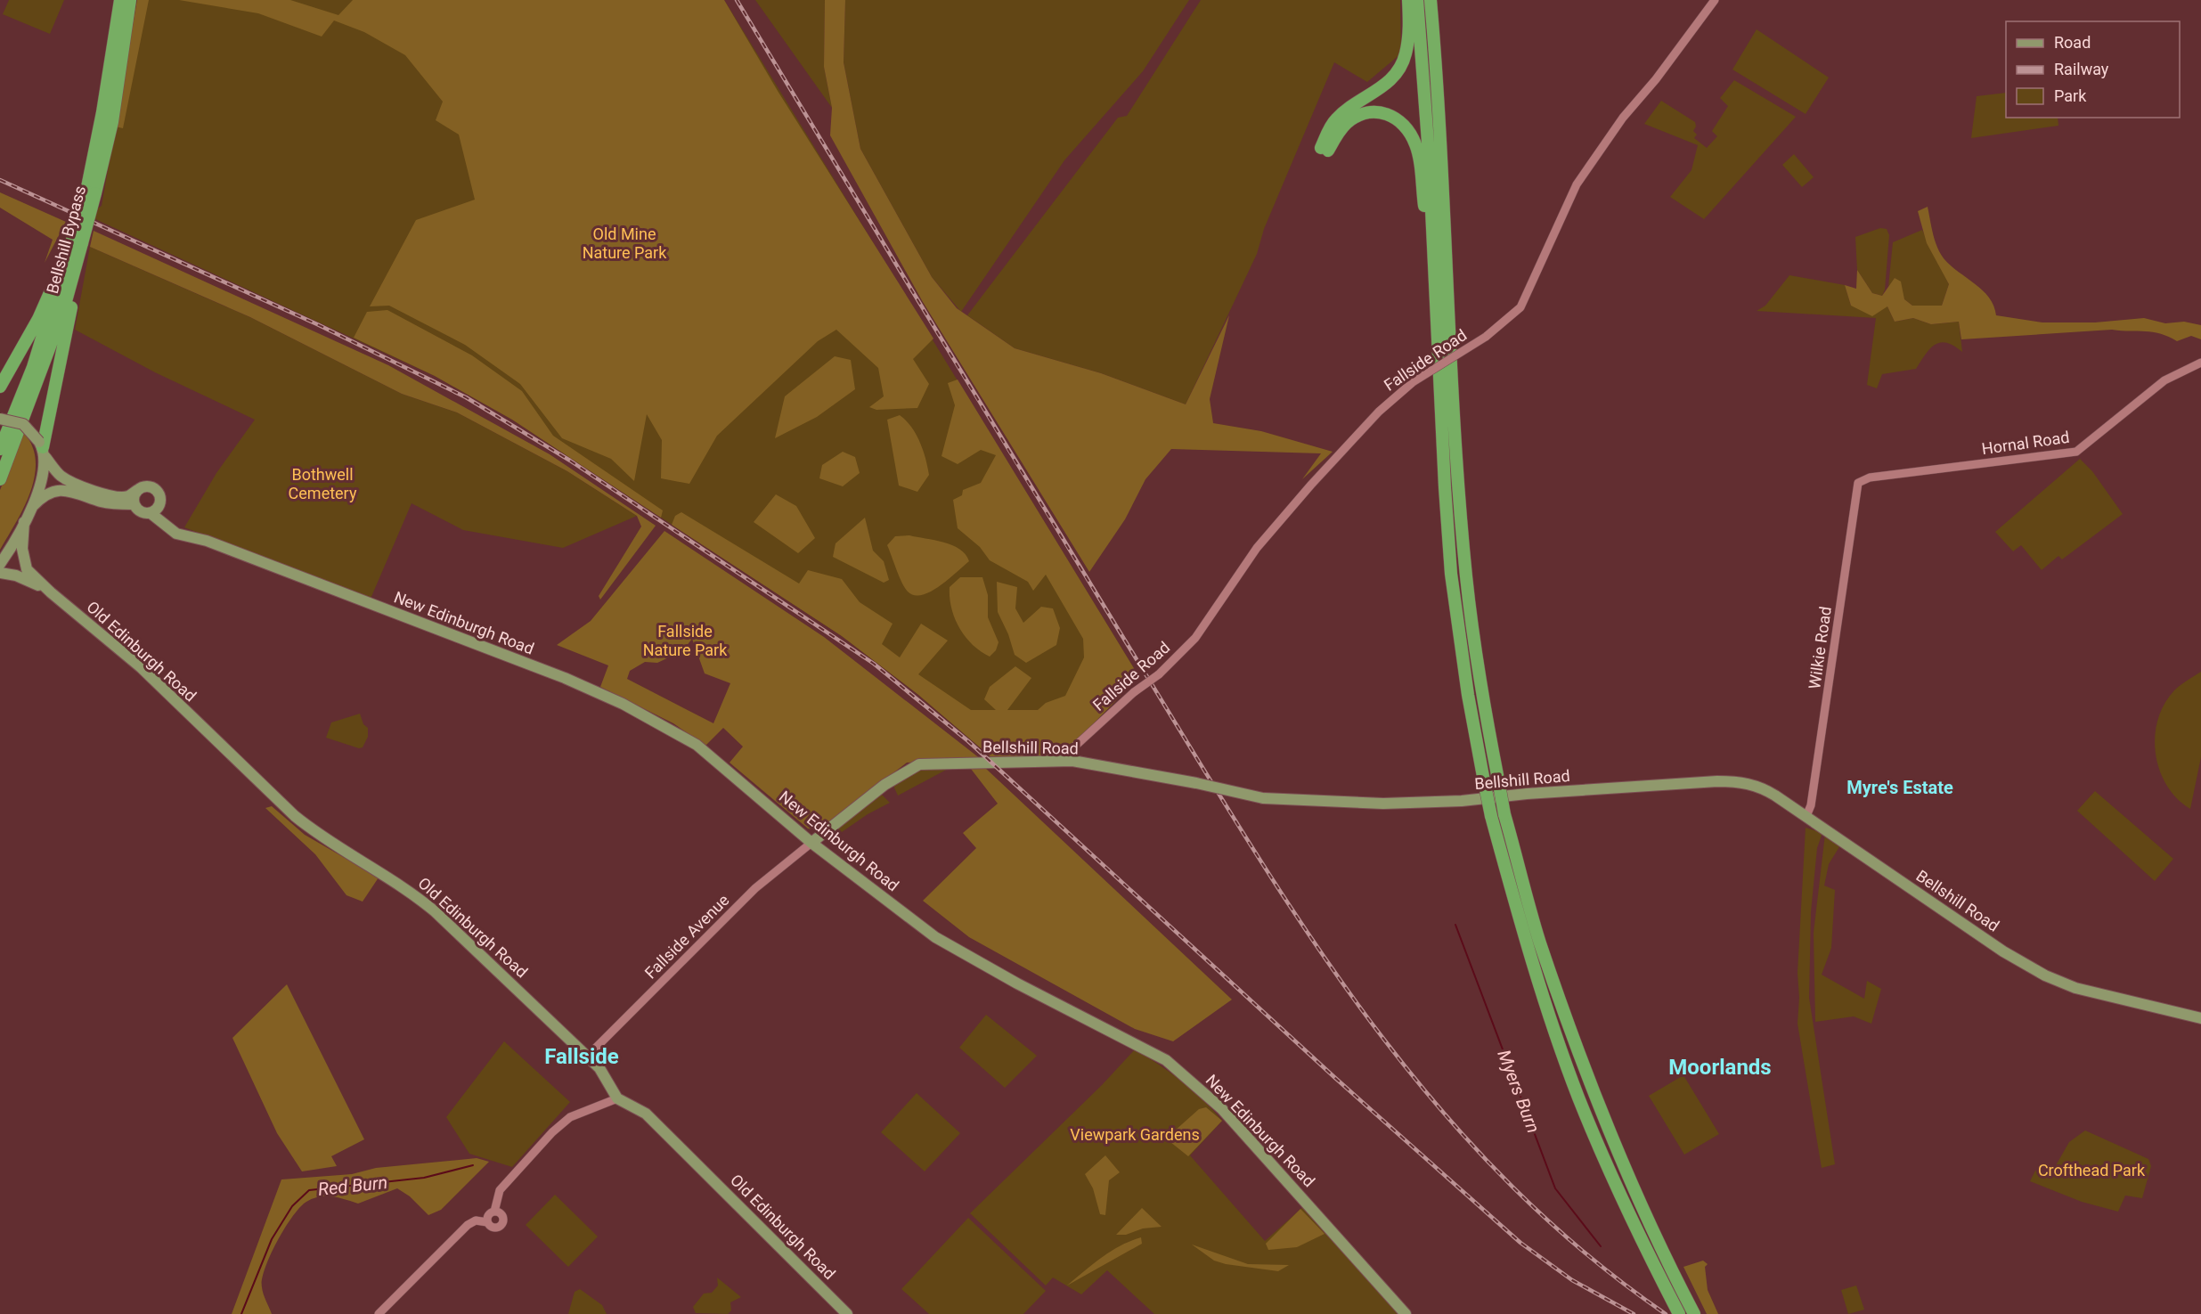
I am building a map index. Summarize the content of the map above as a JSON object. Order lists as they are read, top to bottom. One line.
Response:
{"streets":{"highway":["Bellshill Bypass"],"main road":["New Edinburgh Road","Old Edinburgh Road","Bellshill Road"],"street":["Fallside Road","Hornal Road","Wilkie Road","Fallside Avenue"]},"crossings":[["Fallside Road","Bellshill Road"],["Hornal Road","Wilkie Road"],["New Edinburgh Road","Bellshill Road"],["New Edinburgh Road","Fallside Avenue"],["Wilkie Road","Bellshill Road"],["Old Edinburgh Road","Fallside Avenue"],["Bellshill Road","Fallside Avenue"]],"districts":["Myre's Estate","Fallside","Moorlands"],"water":["Myers Burn","Red Burn"],"parks":["Old Mine Nature Park","Bothwell Cemetery","Fallside Nature Park","Viewpark Gardens","Crofthead Park"],"legend":["Road","Railway","Park"]}
